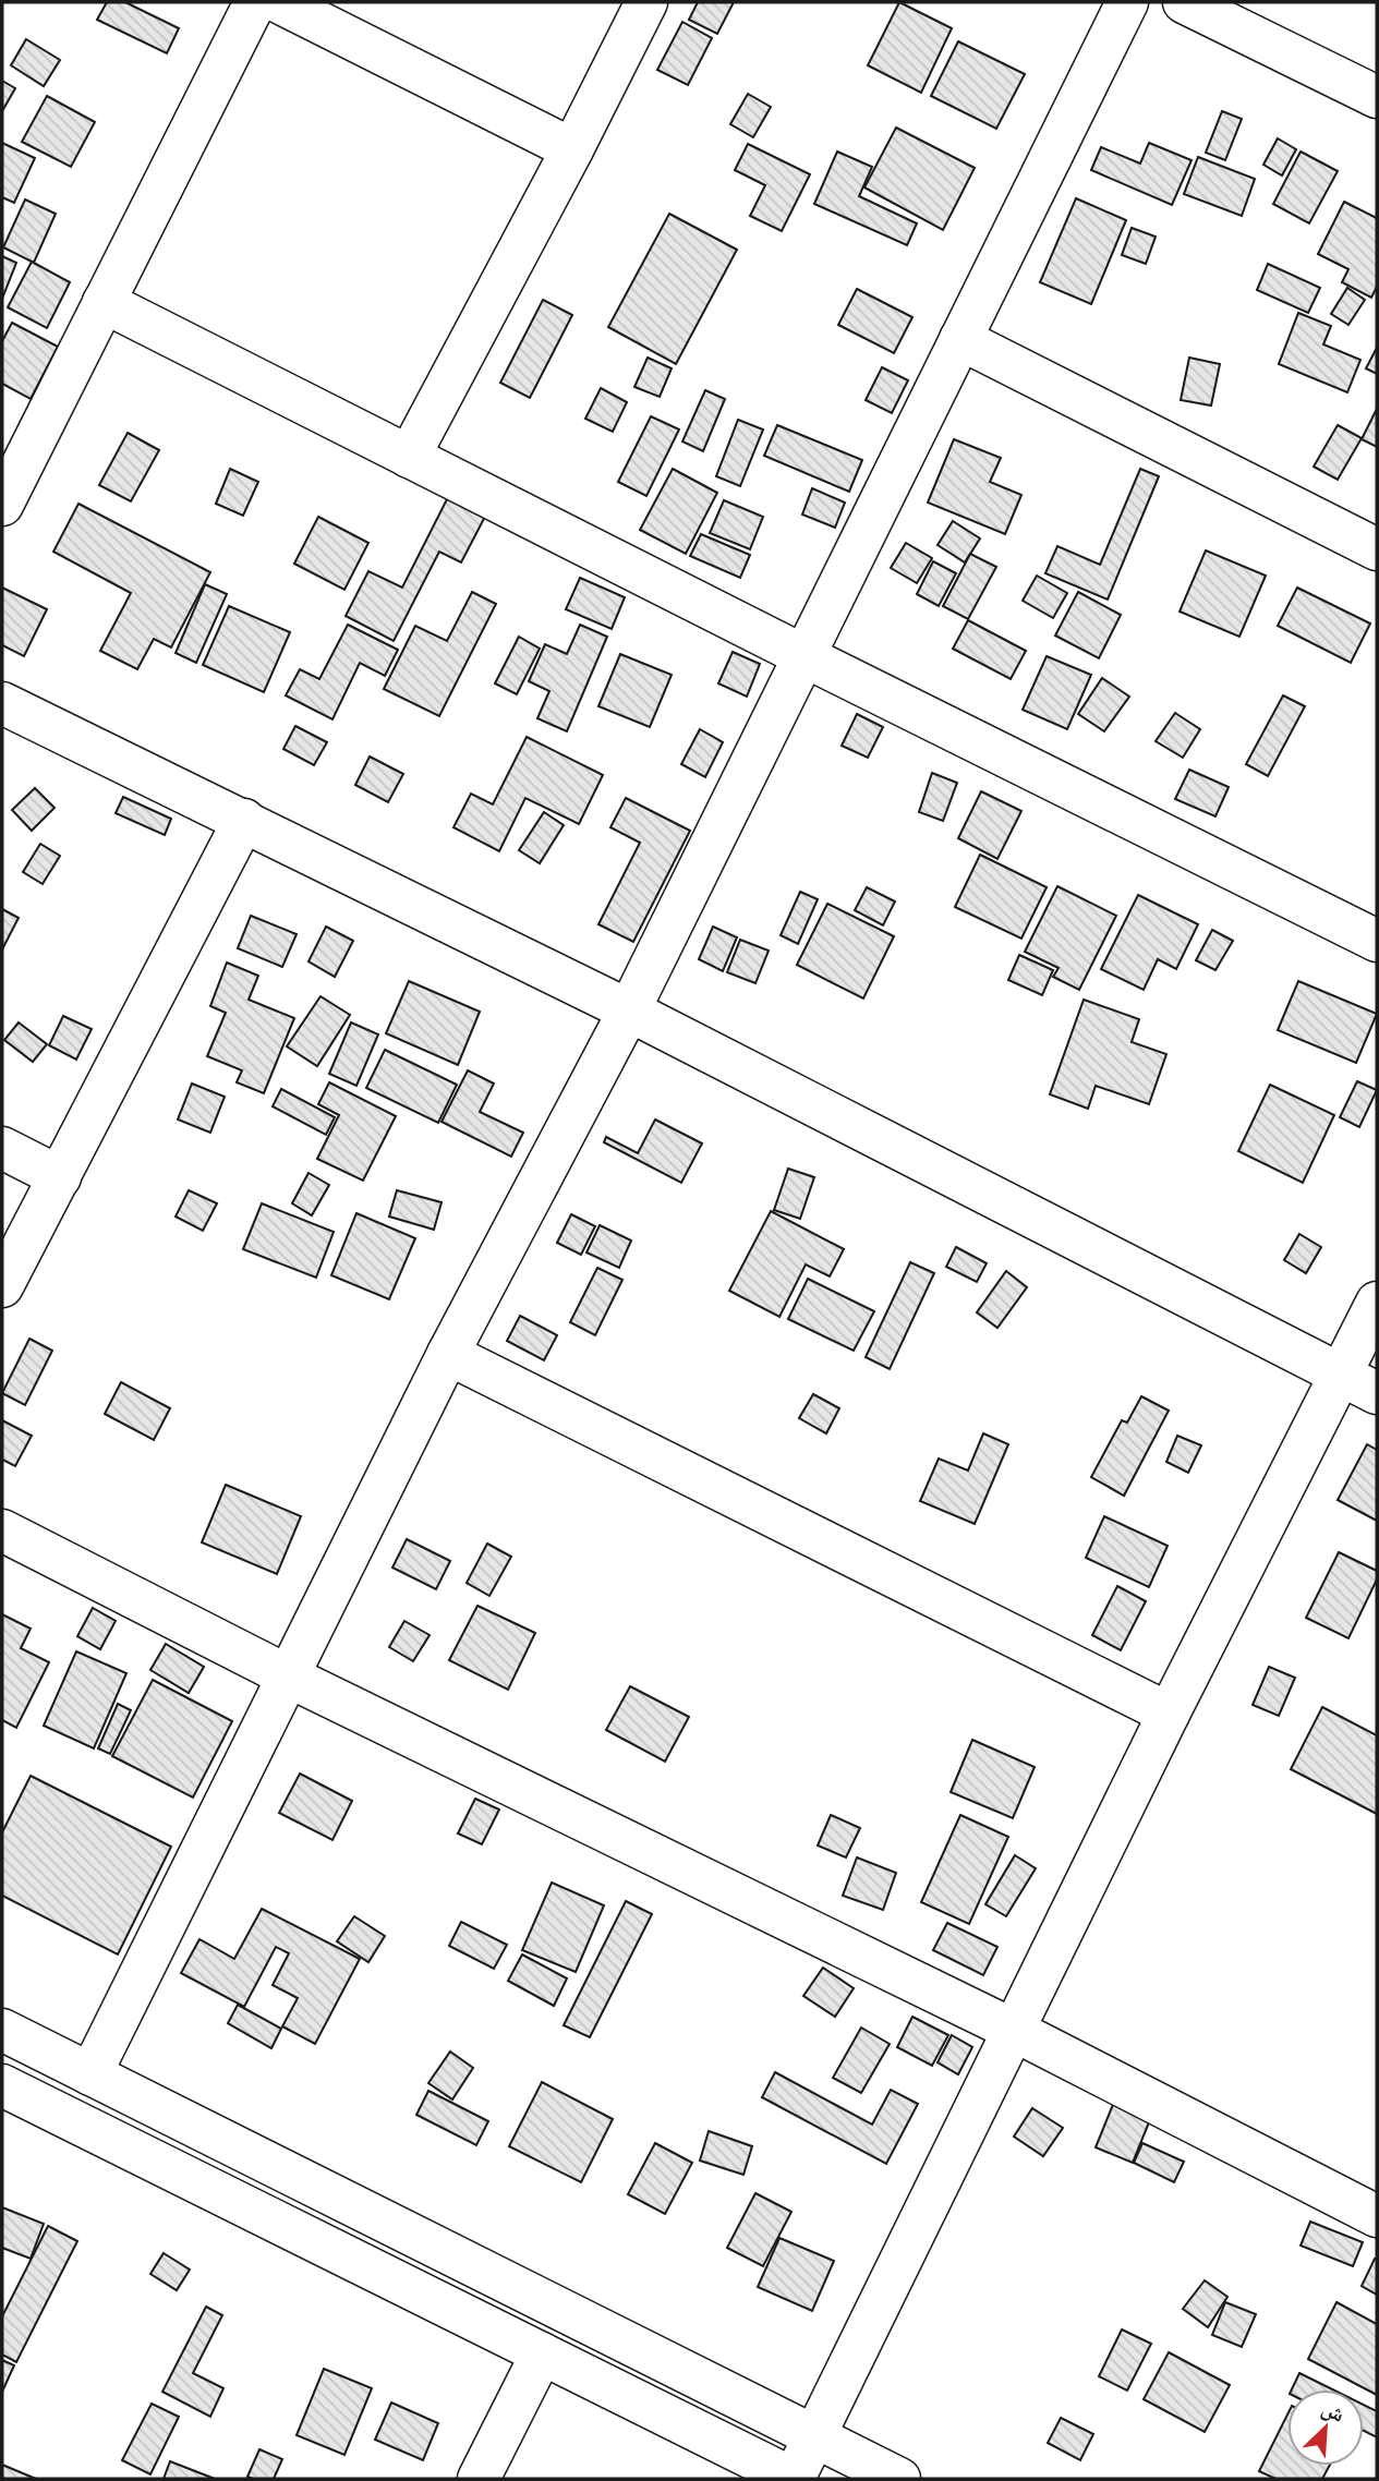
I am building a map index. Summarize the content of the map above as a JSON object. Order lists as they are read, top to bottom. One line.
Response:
{"north":"top right"}
